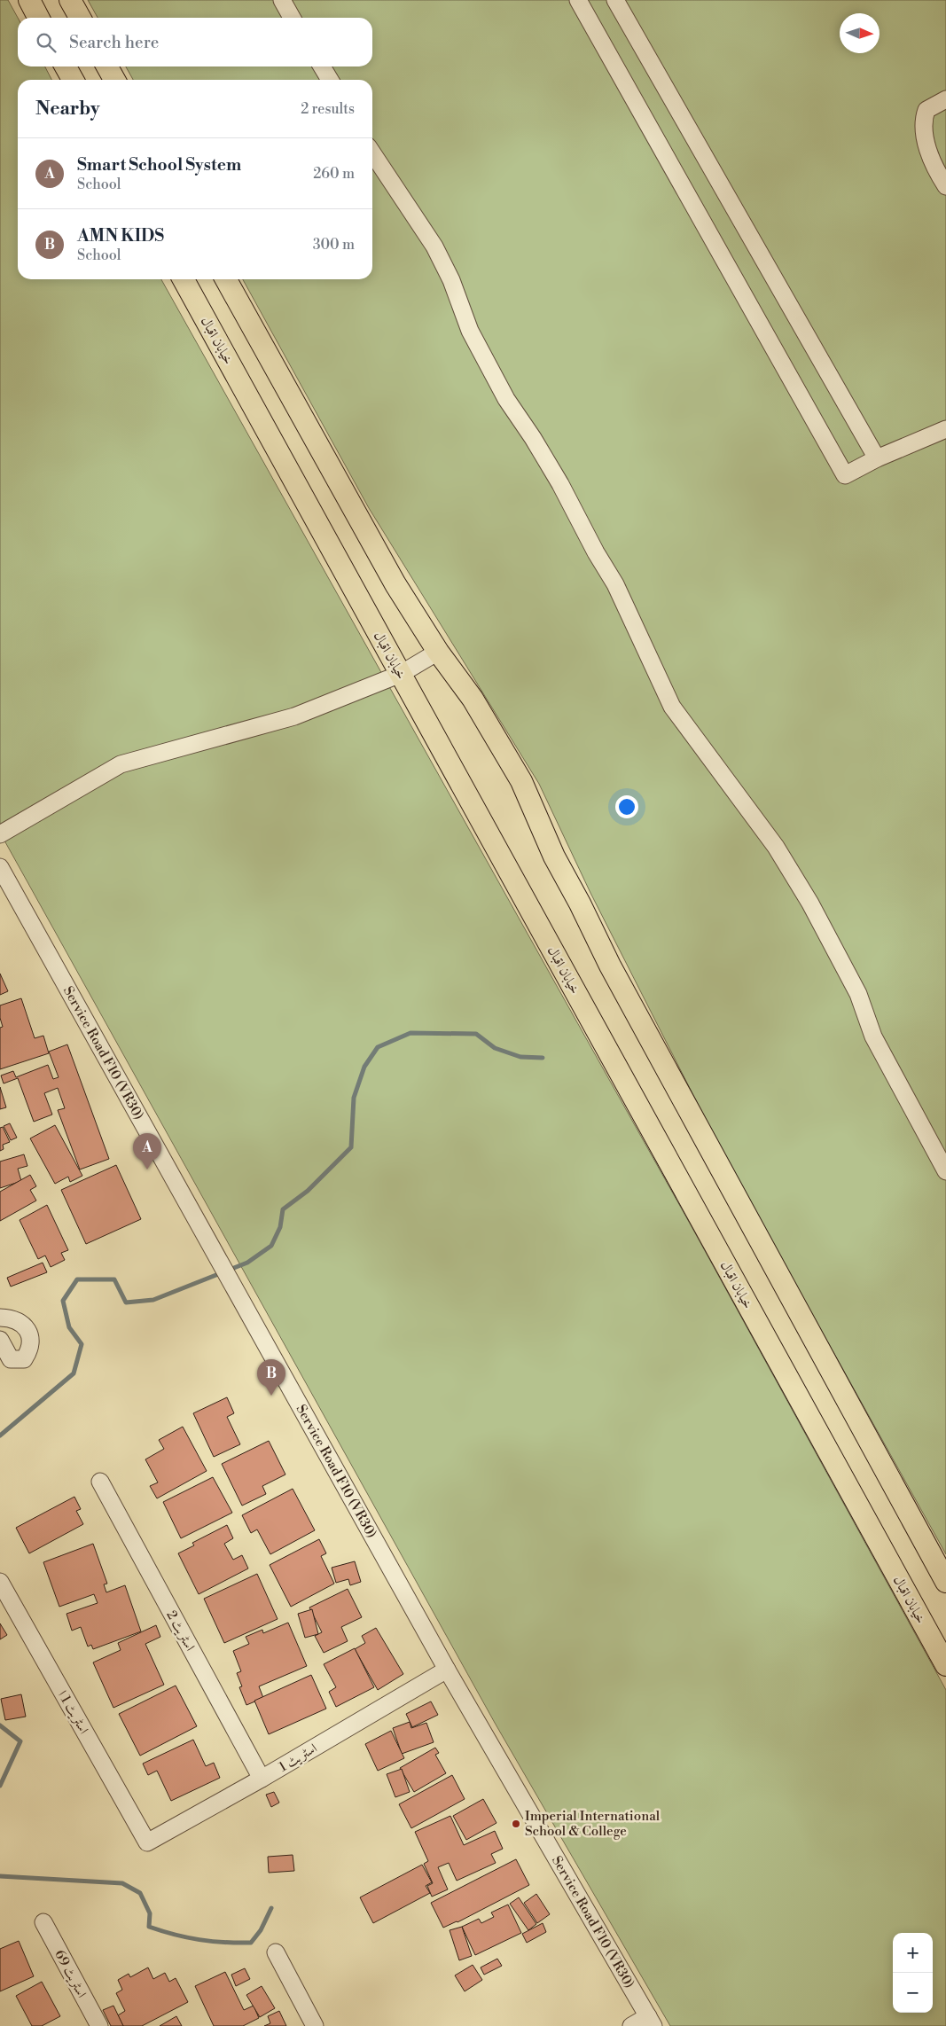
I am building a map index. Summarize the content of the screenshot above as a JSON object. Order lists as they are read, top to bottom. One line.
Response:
{"streets":{"main road":["خیابان اقبال"],"street":["Service Road F10 (VR30)","اسٹریٹ 2","اسٹریٹ 1 ا","اسٹریٹ 1","اسٹریٹ 69"]},"crossings":[["Service Road F10 (VR30)","اسٹریٹ 1"],["اسٹریٹ 2","اسٹریٹ 1"],["اسٹریٹ 1 ا","اسٹریٹ 1"]],"places":["Imperial International School & College"],"north":"right","page":{"search":"Search here","heading":["Nearby","2 results"],"list":[{"mark":"A","name":"Smart School System","note":"School","value":"260 m"},{"mark":"B","name":"AMN KIDS","note":"School","value":"300 m"}],"pins":["A","B"],"map_buttons":["+","−"]}}
